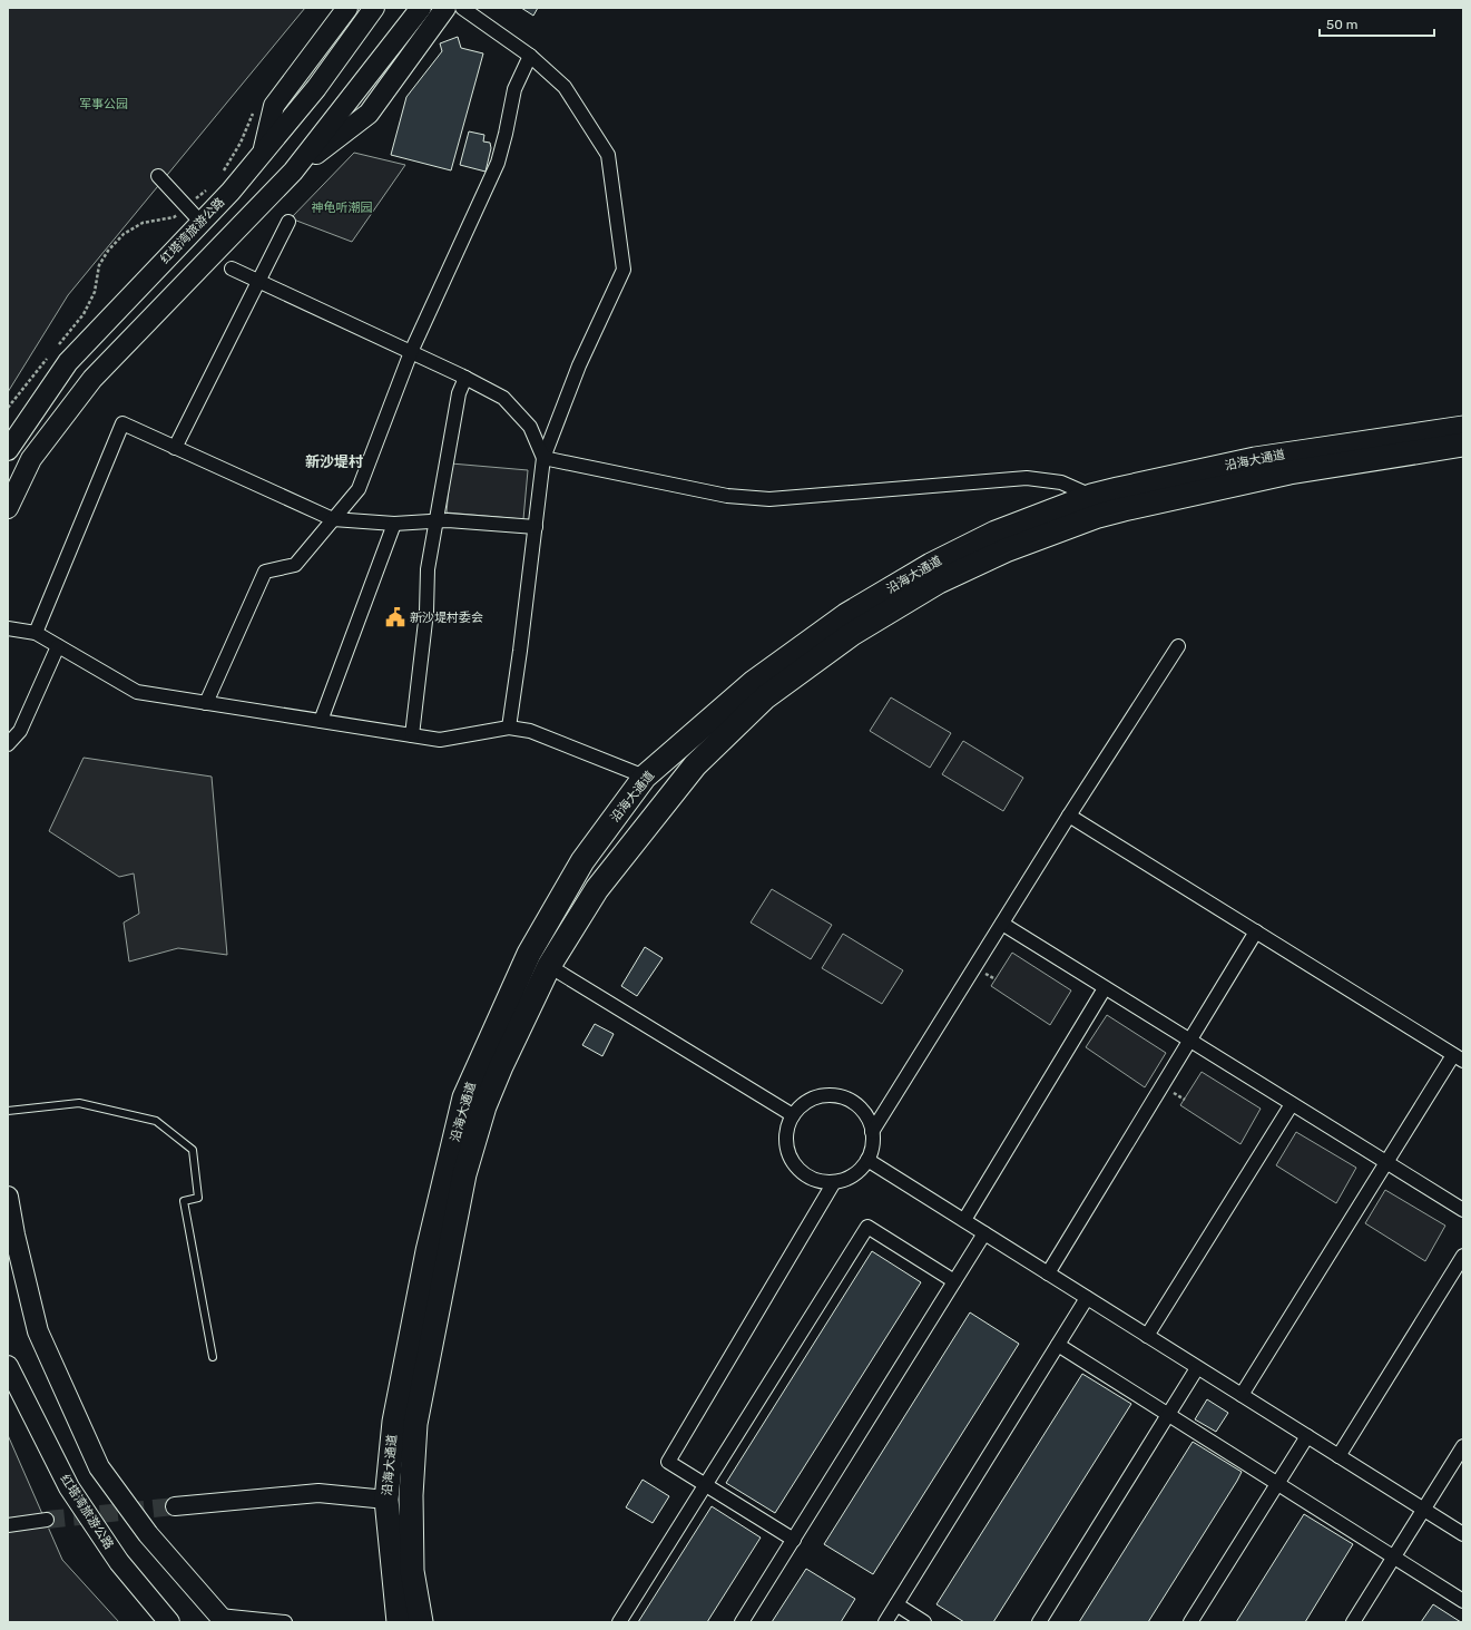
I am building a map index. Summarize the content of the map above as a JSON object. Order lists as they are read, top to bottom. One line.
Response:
{"streets":{"highway":["沿海大通道"],"main road":["红塔湾旅游公路"]},"districts":["新沙堤村"],"parks":["军事公园","神龟听潮园"],"places":{"public building":["新沙堤村委会"]},"scale_bar":"50 m"}
